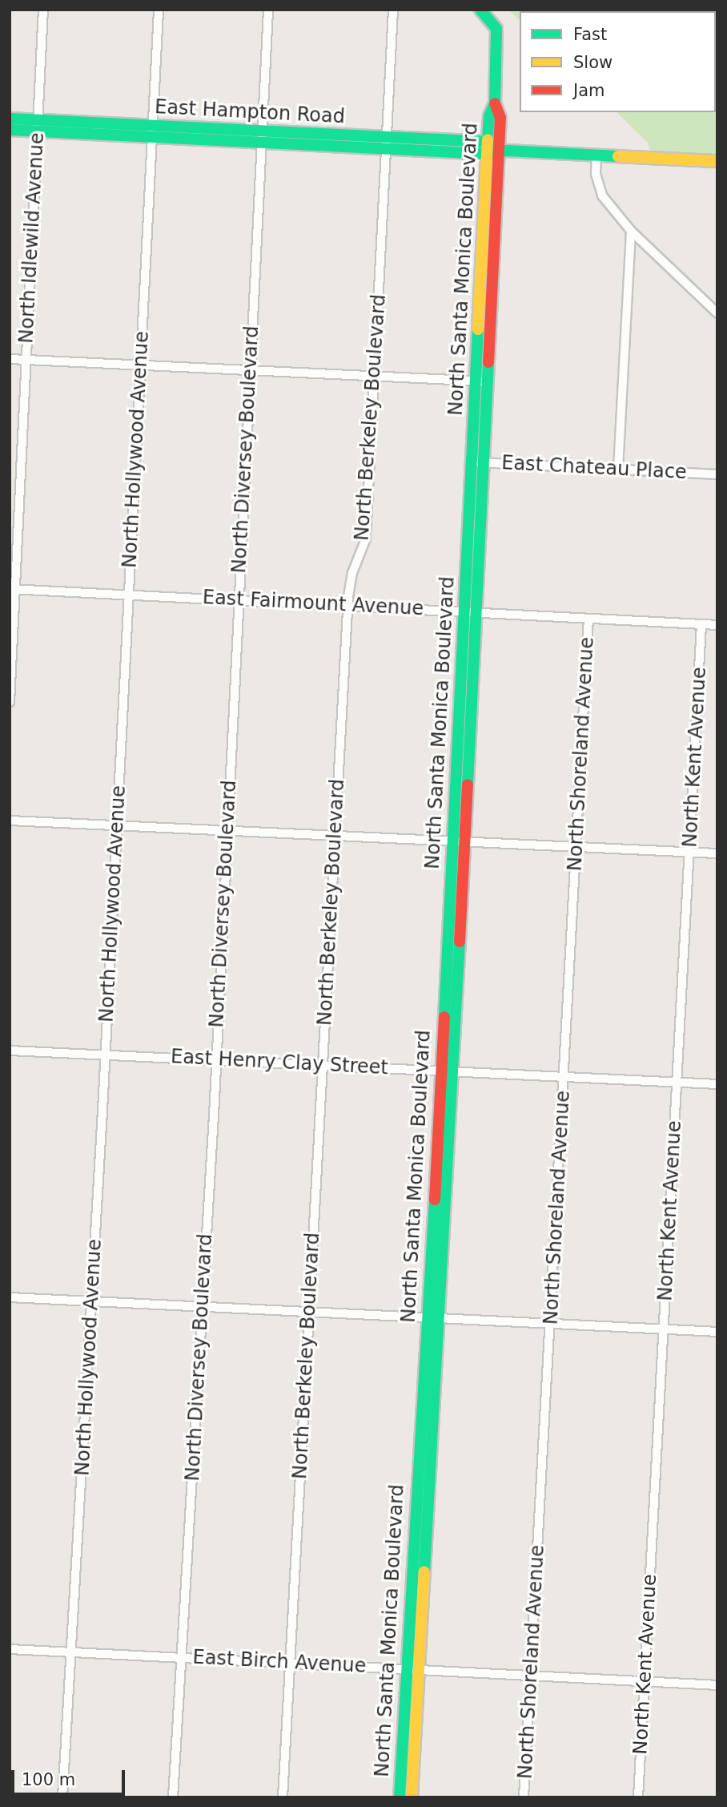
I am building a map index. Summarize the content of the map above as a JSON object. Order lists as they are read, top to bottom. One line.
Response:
{"streets":{"street":["East Hampton Road","North Idlewild Avenue","North Santa Monica Boulevard","North Berkeley Boulevard","North Hollywood Avenue","North Diversey Boulevard","East Chateau Place","East Fairmount Avenue","North Shoreland Avenue","North Kent Avenue","East Henry Clay Street","East Birch Avenue"]},"crossings":[["East Hampton Road","North Idlewild Avenue"],["East Hampton Road","North Santa Monica Boulevard"],["East Hampton Road","North Berkeley Boulevard"],["East Hampton Road","North Hollywood Avenue"],["East Hampton Road","North Diversey Boulevard"],["North Idlewild Avenue","East Fairmount Avenue"],["North Santa Monica Boulevard","East Chateau Place"],["North Santa Monica Boulevard","East Fairmount Avenue"],["North Santa Monica Boulevard","East Henry Clay Street"],["North Santa Monica Boulevard","East Birch Avenue"],["North Berkeley Boulevard","East Fairmount Avenue"],["North Berkeley Boulevard","East Henry Clay Street"],["North Berkeley Boulevard","East Birch Avenue"],["North Hollywood Avenue","East Fairmount Avenue"],["North Hollywood Avenue","East Henry Clay Street"],["North Hollywood Avenue","East Birch Avenue"],["North Diversey Boulevard","East Fairmount Avenue"],["North Diversey Boulevard","East Henry Clay Street"],["North Diversey Boulevard","East Birch Avenue"],["East Fairmount Avenue","North Shoreland Avenue"],["East Fairmount Avenue","North Kent Avenue"],["North Shoreland Avenue","East Henry Clay Street"],["North Shoreland Avenue","East Birch Avenue"],["North Kent Avenue","East Henry Clay Street"],["North Kent Avenue","East Birch Avenue"]],"legend":["Fast","Slow","Jam"],"scale_bar":"100 m"}
